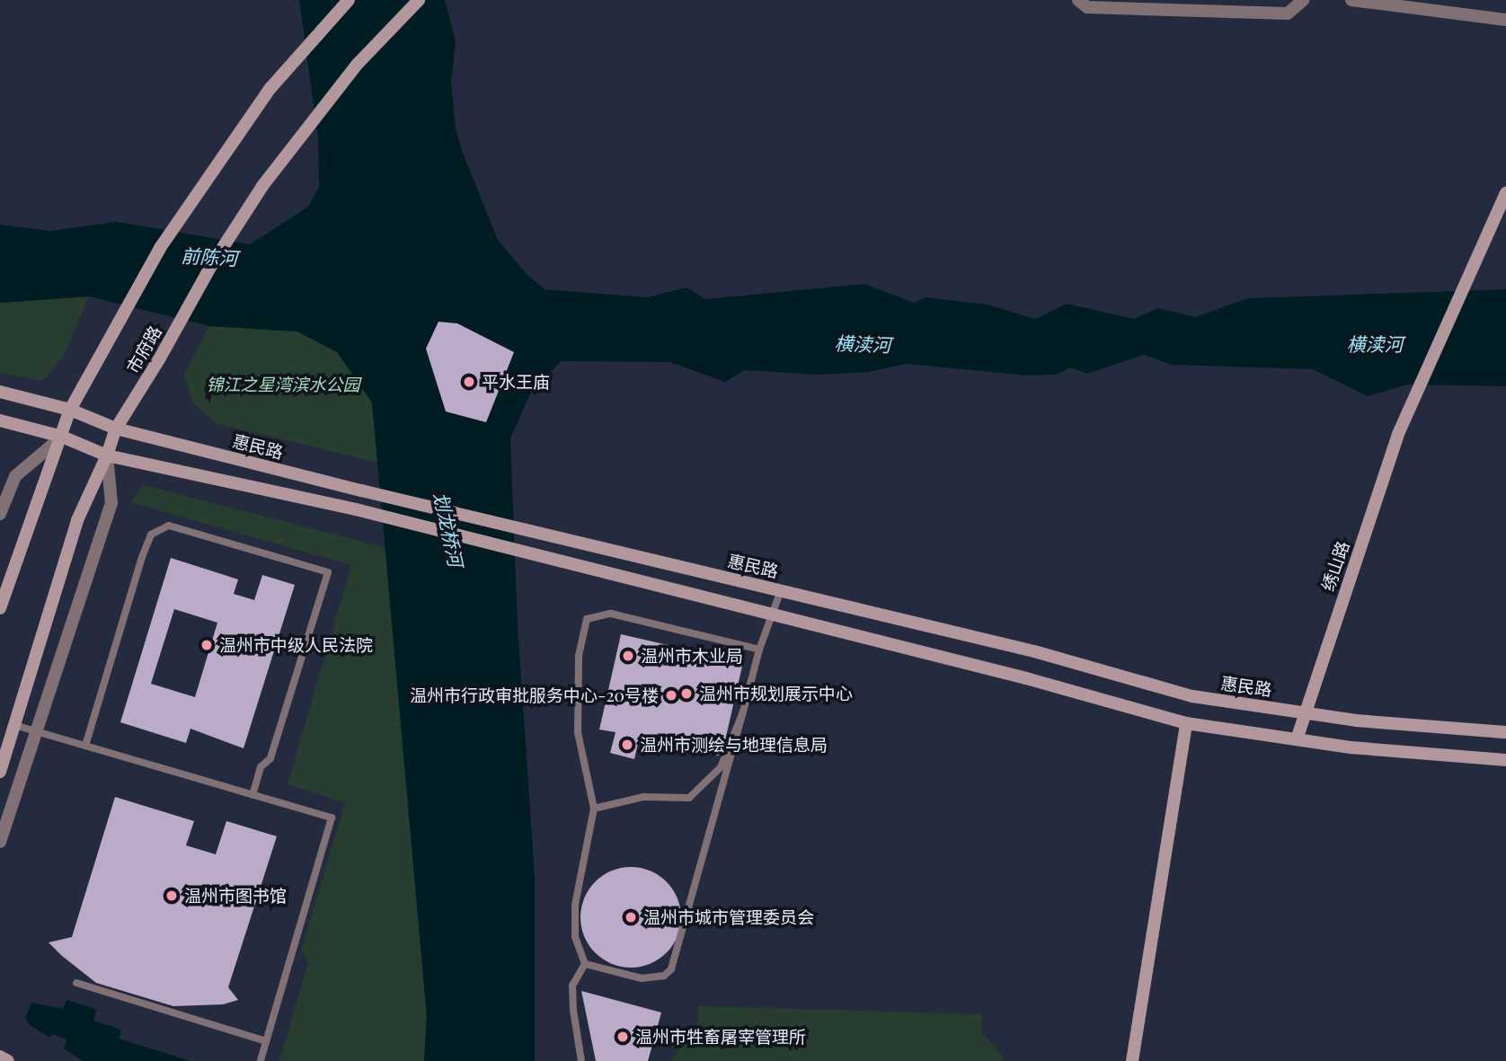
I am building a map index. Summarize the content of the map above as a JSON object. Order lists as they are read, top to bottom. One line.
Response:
{"streets":{"main road":["市府路","惠民路","绣山路"]},"crossings":[["市府路","惠民路"],["惠民路","绣山路"]],"water":["前陈河","横渎河","划龙桥河"],"parks":["锦江之星湾滨水公园"],"places":["平水王庙","温州市中级人民法院","温州市木业局","温州市规划展示中心","温州市行政审批服务中心-20号楼","温州市测绘与地理信息局","温州市图书馆","温州市城市管理委员会","温州市牲畜屠宰管理所"]}
